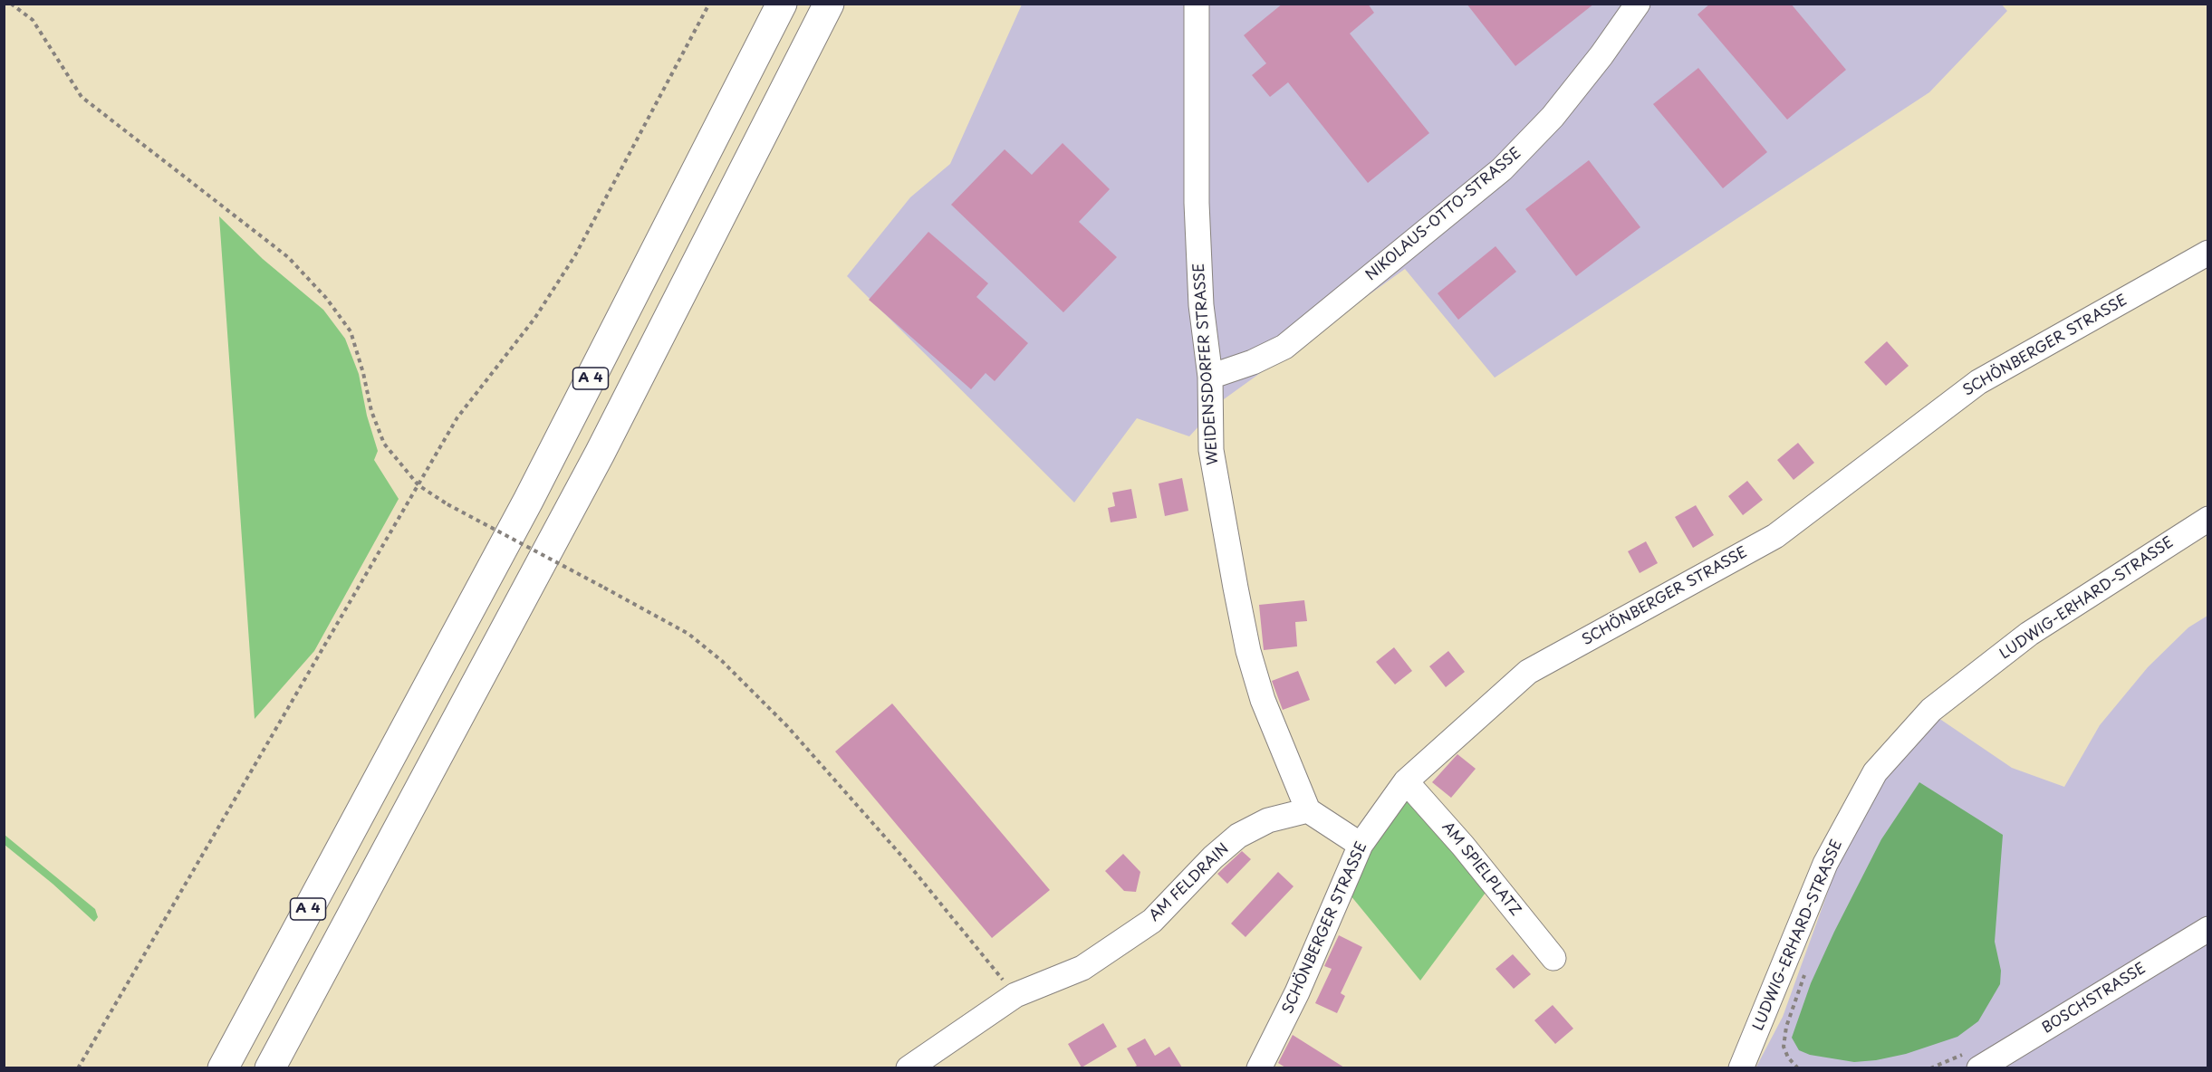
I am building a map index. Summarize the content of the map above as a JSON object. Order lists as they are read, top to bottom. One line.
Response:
{"streets":{"highway":["A 4"],"street":["NIKOLAUS-OTTO-STRASSE","SCHÖNBERGER STRASSE","WEIDENSDORFER STRASSE","LUDWIG-ERHARD-STRASSE","AM SPIELPLATZ","AM FELDRAIN","BOSCHSTRASSE"]},"crossings":[["NIKOLAUS-OTTO-STRASSE","WEIDENSDORFER STRASSE"],["SCHÖNBERGER STRASSE","AM SPIELPLATZ"],["WEIDENSDORFER STRASSE","AM FELDRAIN"]]}
